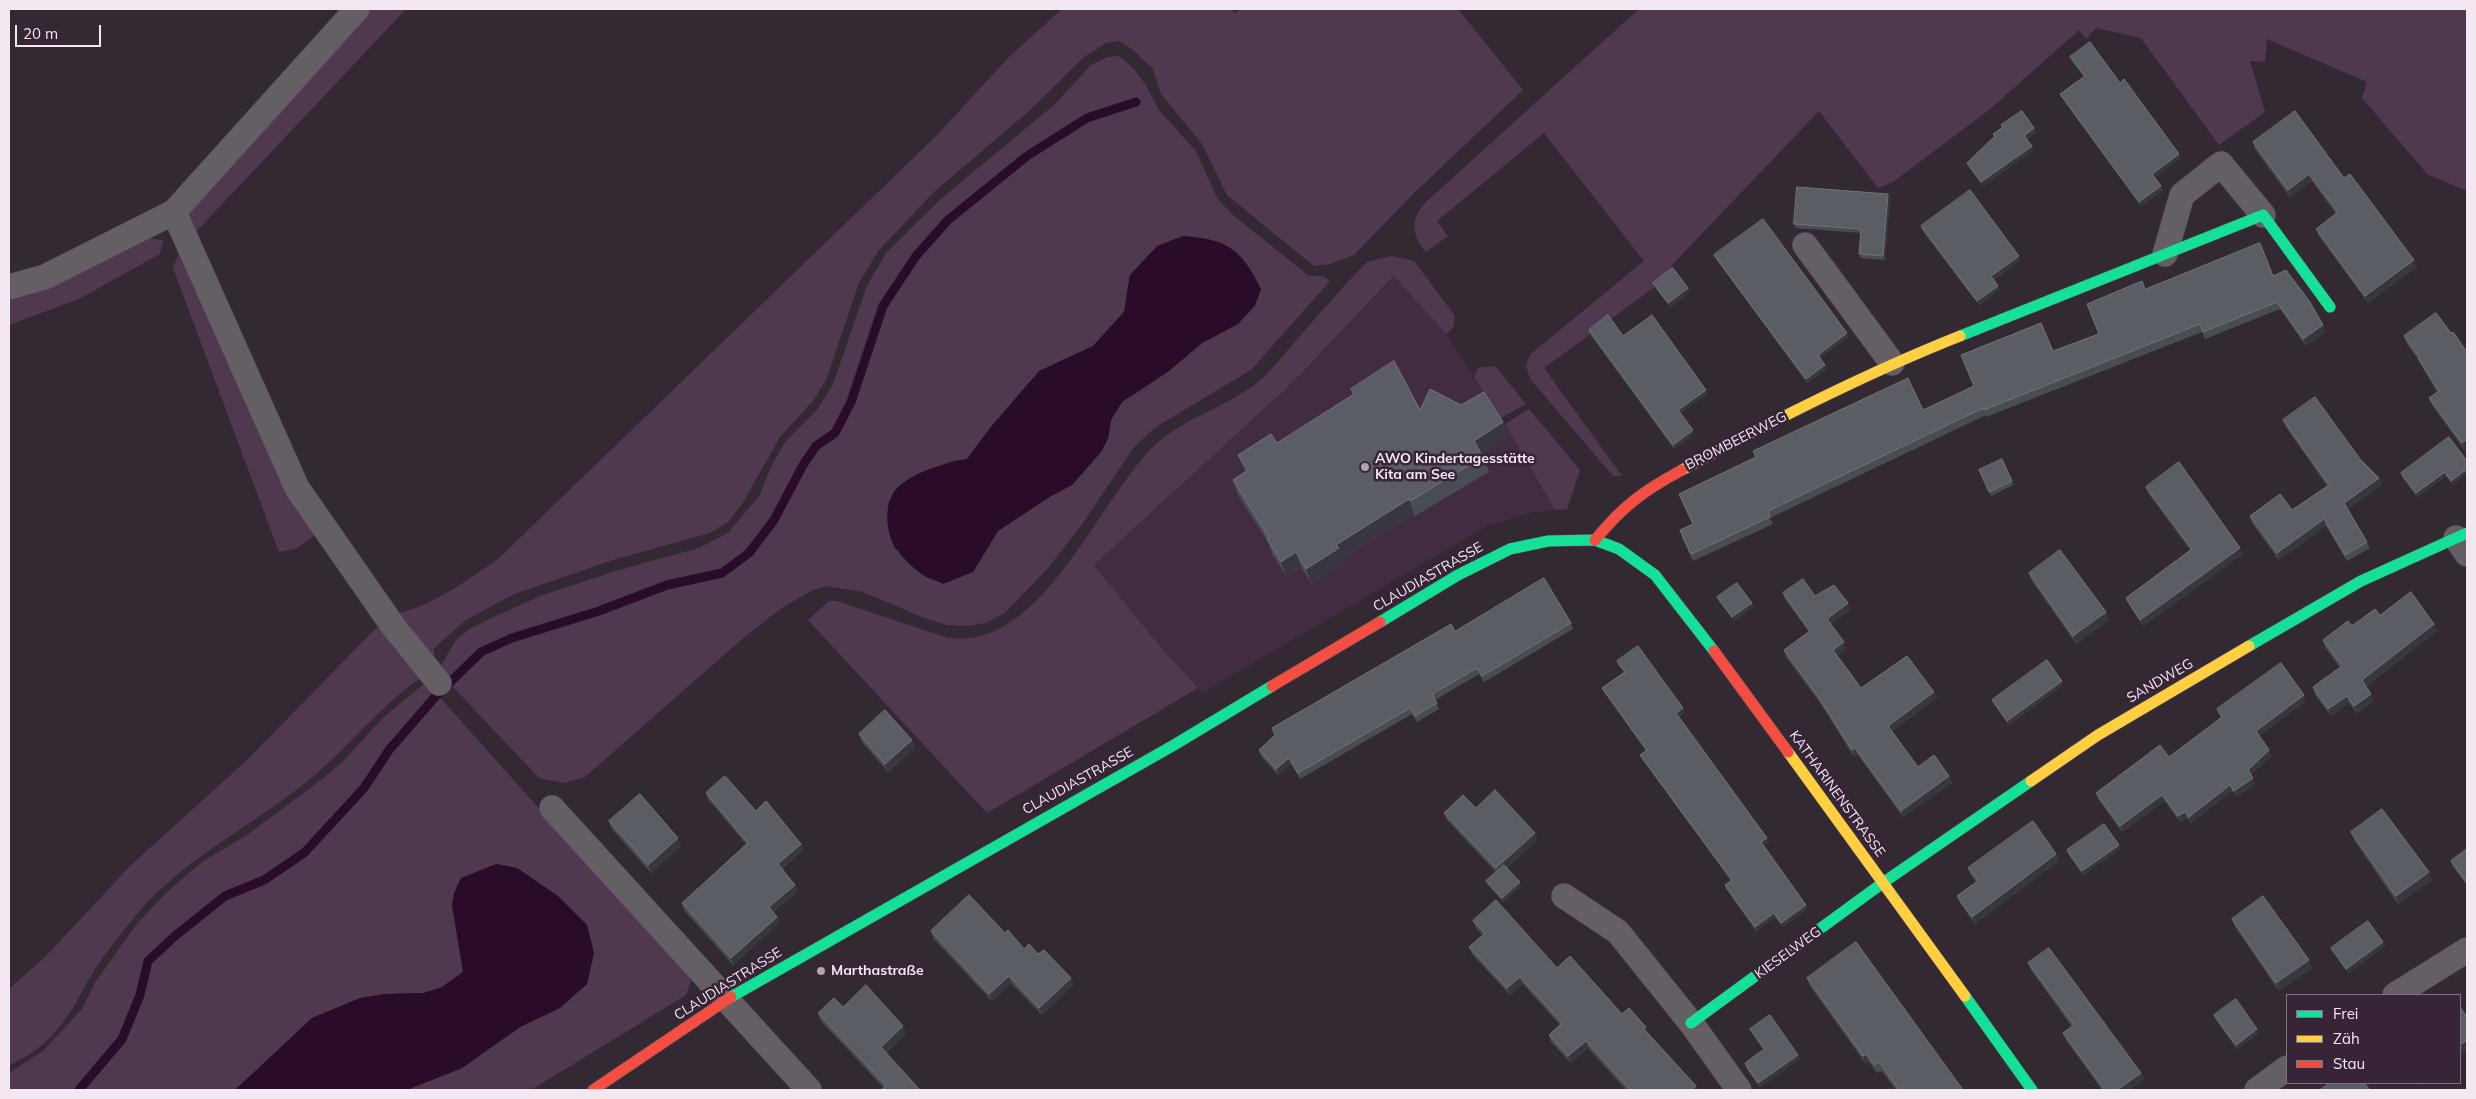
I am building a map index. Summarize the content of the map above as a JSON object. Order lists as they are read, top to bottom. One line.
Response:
{"streets":{"street":["BROMBEERWEG","CLAUDIASTRASSE","SANDWEG","KATHARINENSTRASSE","KIESELWEG"]},"crossings":[["BROMBEERWEG","CLAUDIASTRASSE"],["BROMBEERWEG","KATHARINENSTRASSE"],["CLAUDIASTRASSE","KATHARINENSTRASSE"],["SANDWEG","KATHARINENSTRASSE"],["SANDWEG","KIESELWEG"],["KATHARINENSTRASSE","KIESELWEG"]],"places":["AWO Kindertagesstätte Kita am See","Marthastraße"],"legend":["Frei","Zäh","Stau"],"scale_bar":"20 m"}
